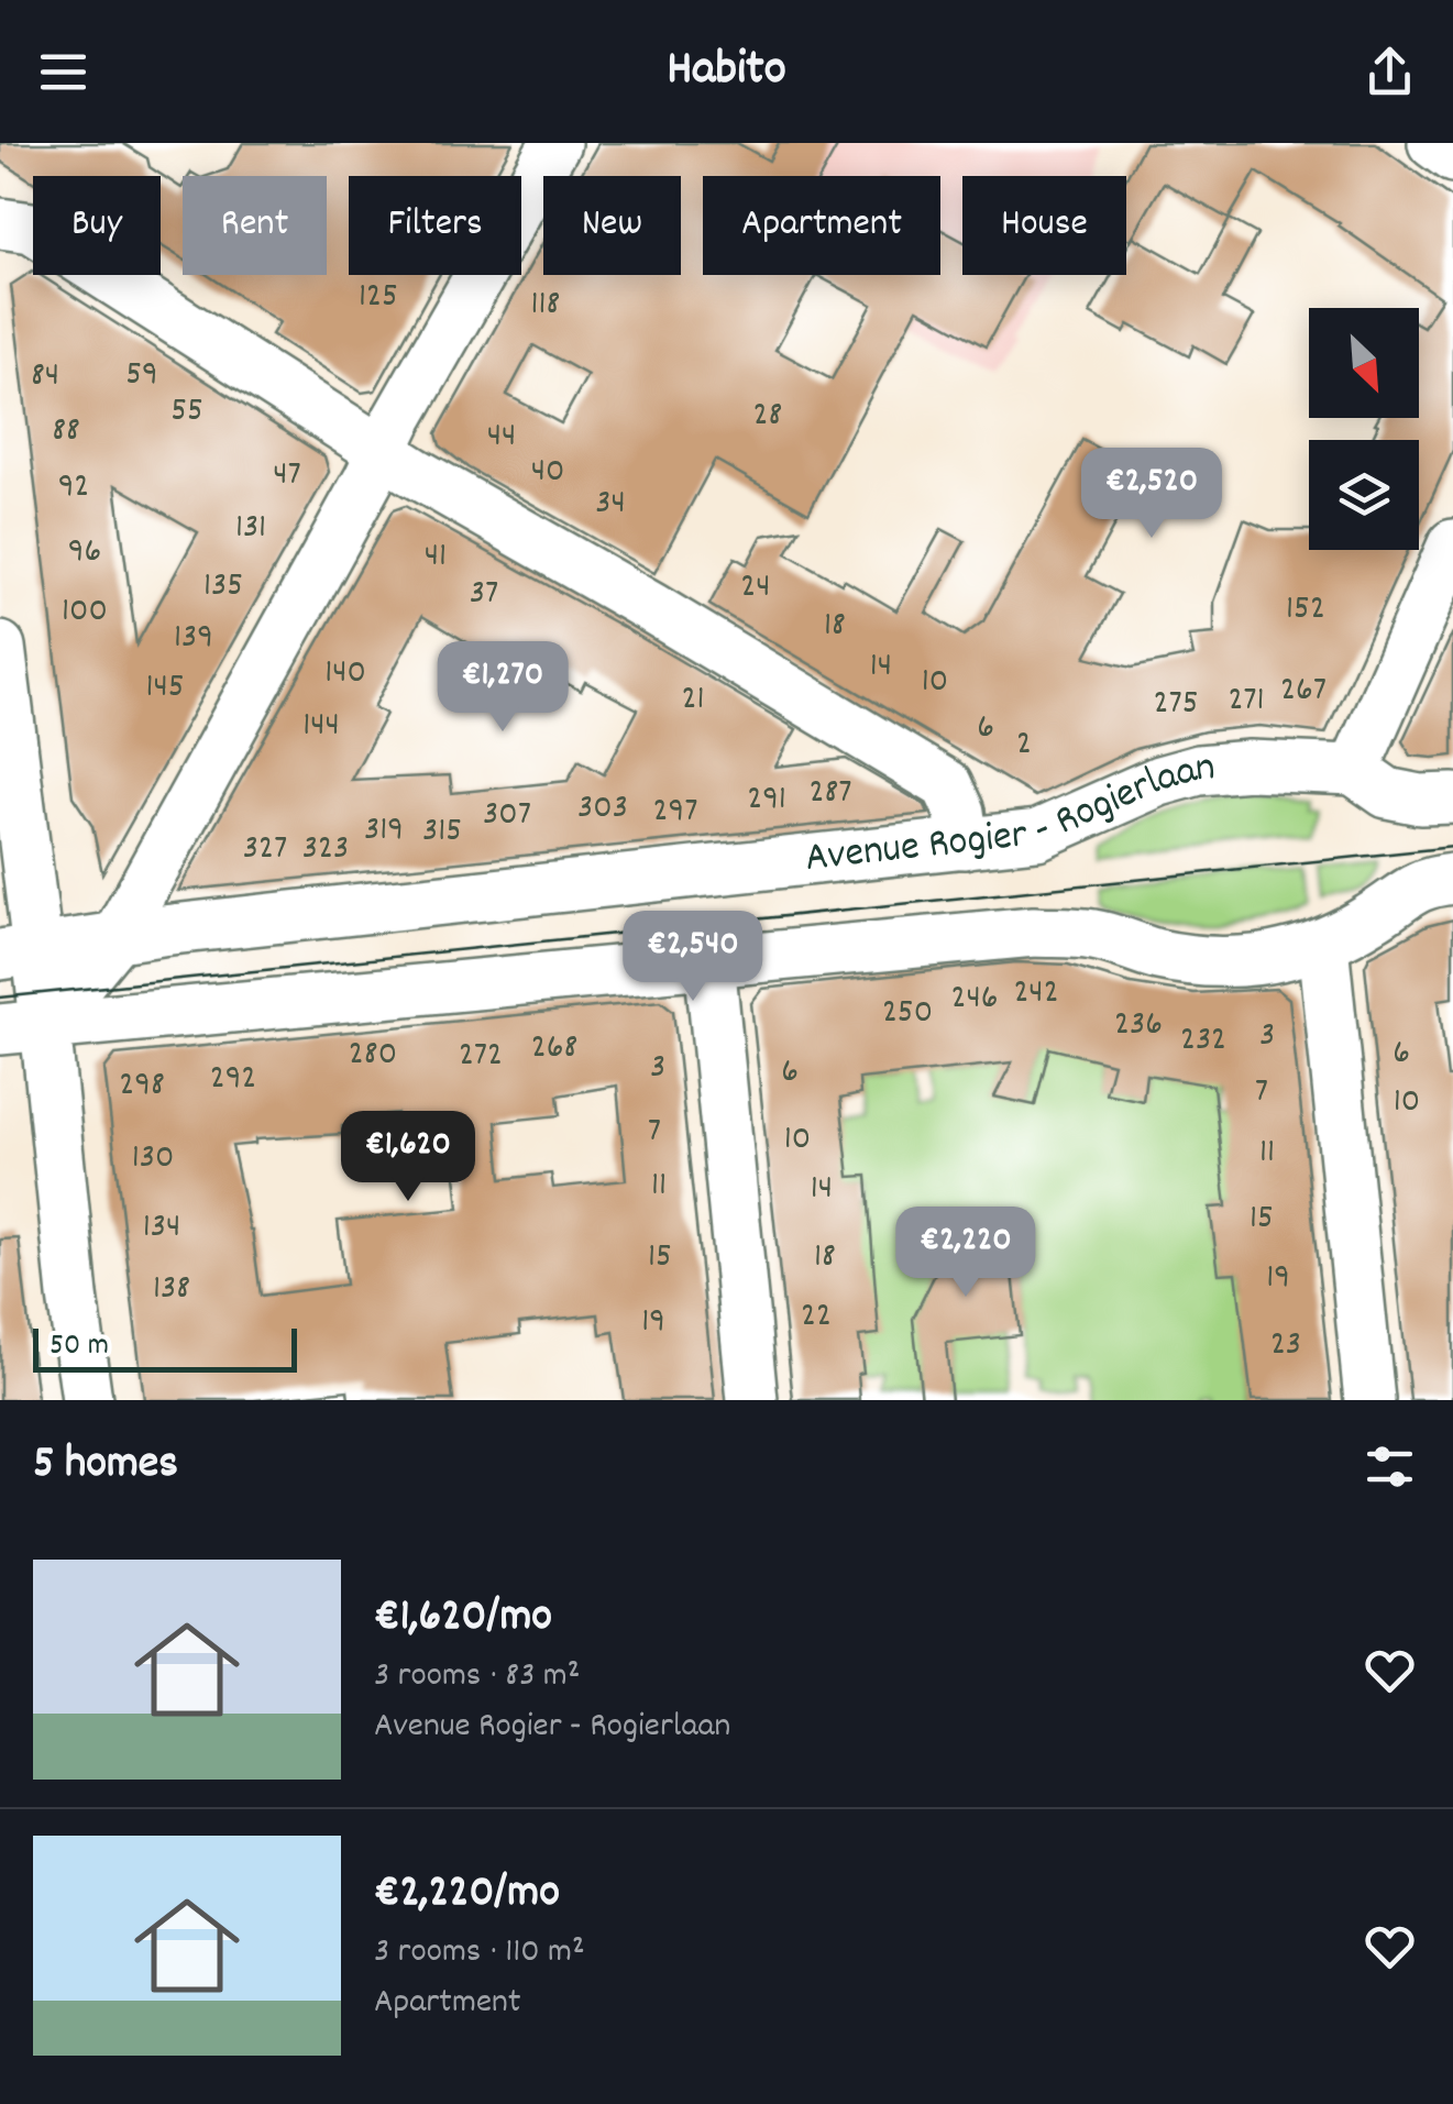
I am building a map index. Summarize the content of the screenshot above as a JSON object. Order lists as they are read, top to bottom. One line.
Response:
{"streets":{"street":["Avenue Rogier - Rogierlaan"]},"house_numbers":["125","118","59","84","55","28","88","44","40","47","92","34","131","96","41","135","24","37","152","100","18","139","14","140","10","145","267","21","271","275","144","6","2","287","291","303","297","307","319","315","327","323","242","246","250","236","3","232","268","6","280","272","3","6","292","298","7","10","7","10","11","130","11","14","15","134","15","18","19","138","22","19","23"],"scale_bar":"50 m","north":"bottom right","page":{"header":"Habito","chip":["Buy","Rent","Filters","New","Apartment","House"],"price":["€2,520","€1,270","€2,540","€1,620","€2,220"],"scale":"50 m","heading":"5 homes","list":[{"name":"€1,620/mo","note":"3 rooms · 83 m² · Avenue Rogier - Rogierlaan"},{"name":"€2,220/mo","note":"3 rooms · 110 m² · Apartment"}]}}
